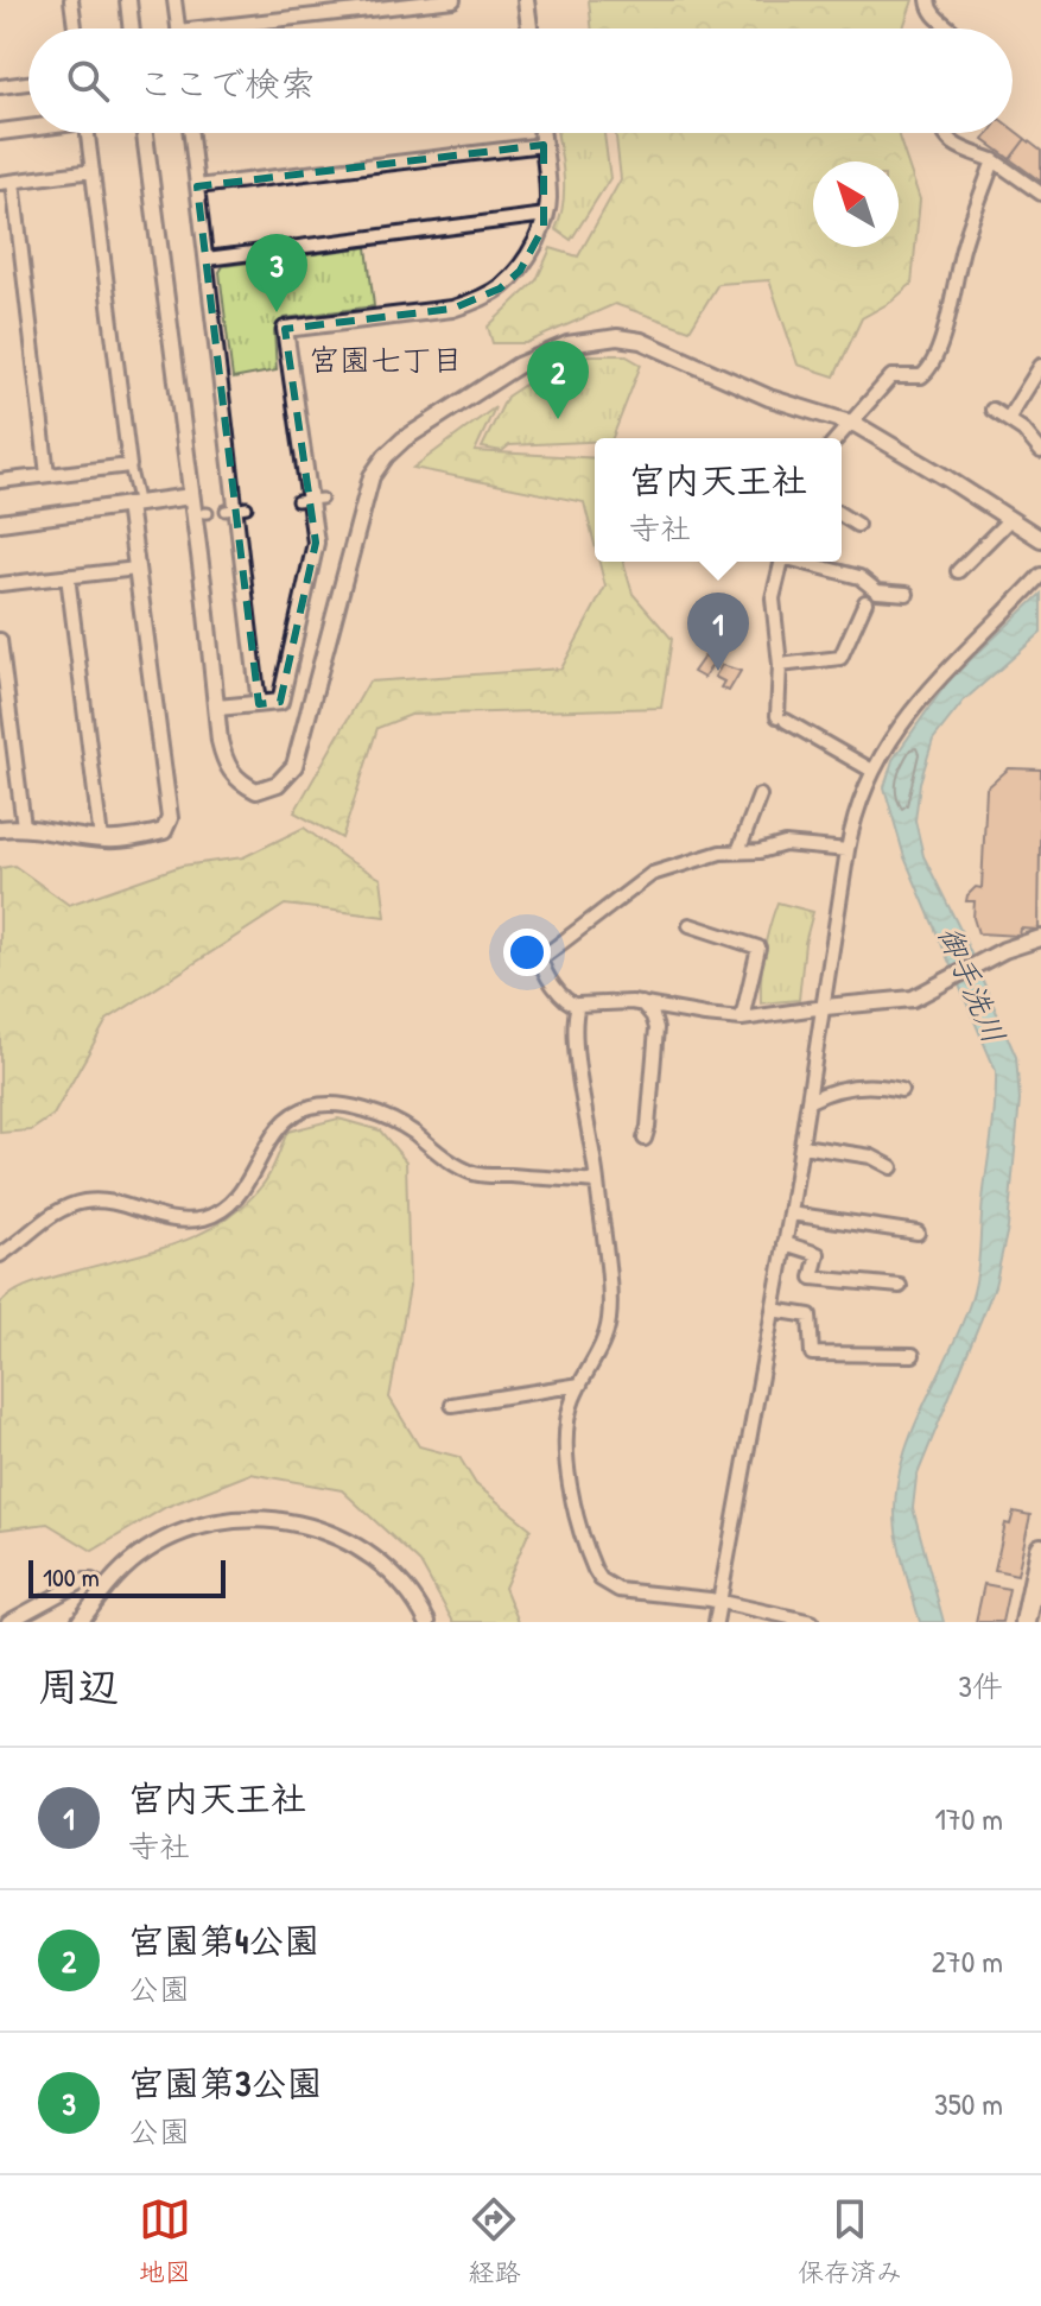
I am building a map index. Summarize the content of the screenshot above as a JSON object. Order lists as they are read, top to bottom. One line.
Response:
{"districts":["宮園七丁目"],"water":["御手洗川"],"scale_bar":"100 m","north":"top left","page":{"search":"ここで検索","pins":["3","2","1"],"popup":["宮内天王社","寺社"],"scale":"100 m","heading":["周辺","3件"],"list":[{"mark":"1","name":"宮内天王社","note":"寺社","value":"170 m"},{"mark":"2","name":"宮園第4公園","note":"公園","value":"270 m"},{"mark":"3","name":"宮園第3公園","note":"公園","value":"350 m"}],"nav":["地図","経路","保存済み"]}}
